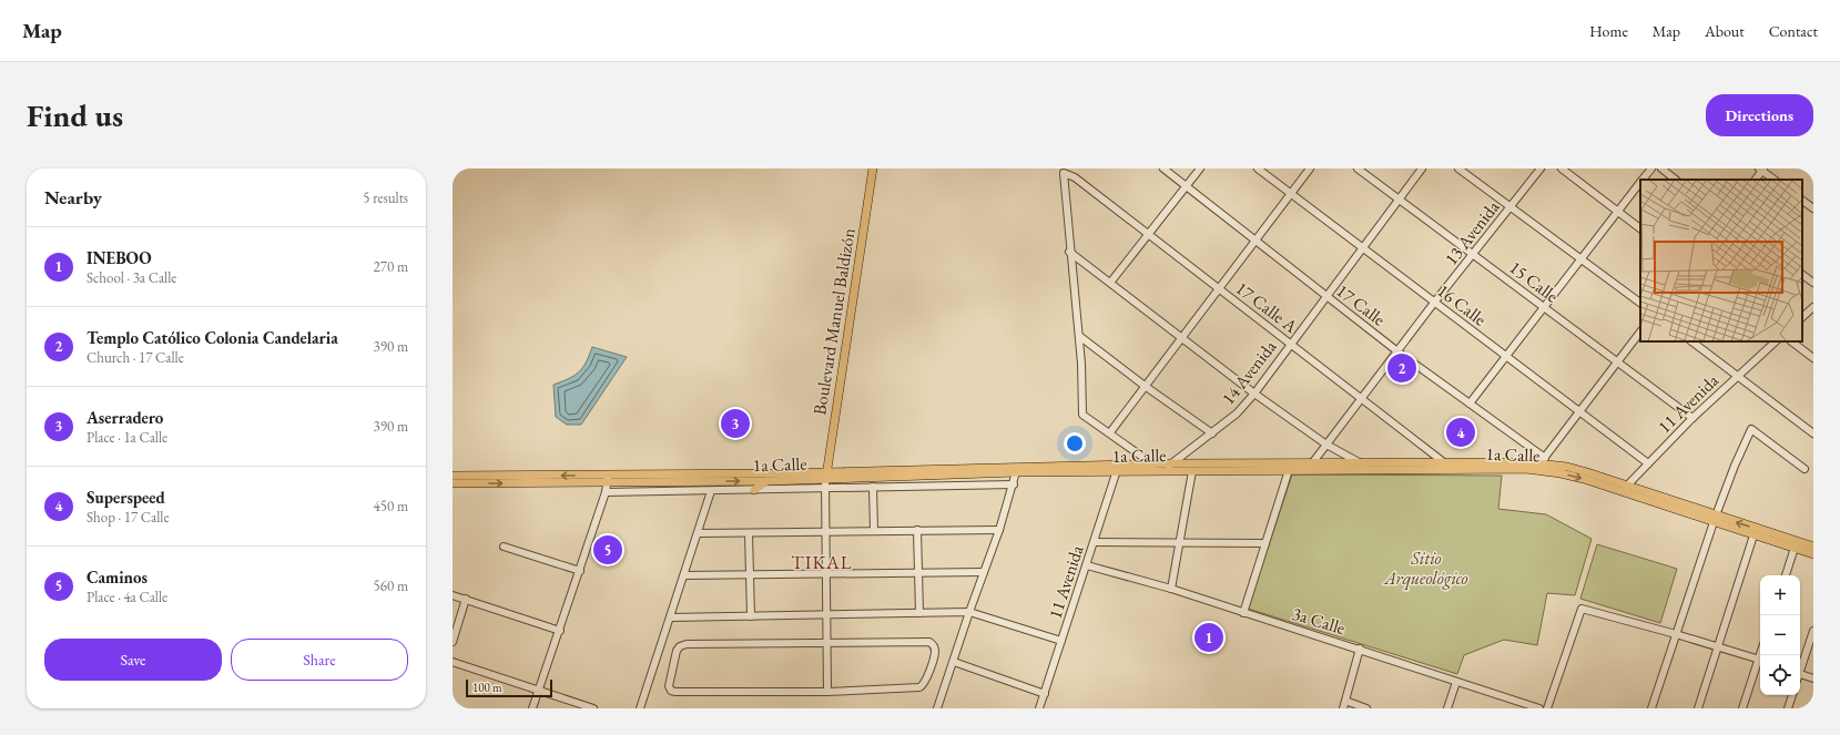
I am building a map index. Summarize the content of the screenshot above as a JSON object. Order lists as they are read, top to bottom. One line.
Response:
{"streets":{"main road":["Boulevard Manuel Baldizón","1a Calle"],"street":["13 Avenida","15 Calle","17 Calle","16 Calle","17 Calle A","14 Avenida","11 Avenida","3a Calle"]},"crossings":[["13 Avenida","15 Calle"],["13 Avenida","17 Calle"],["13 Avenida","16 Calle"],["13 Avenida","17 Calle A"],["13 Avenida","1a Calle"],["15 Calle","14 Avenida"],["15 Calle","11 Avenida"],["17 Calle","14 Avenida"],["17 Calle","1a Calle"],["16 Calle","14 Avenida"],["16 Calle","11 Avenida"],["17 Calle A","14 Avenida"],["17 Calle A","1a Calle"],["Boulevard Manuel Baldizón","1a Calle"],["14 Avenida","1a Calle"],["11 Avenida","1a Calle"],["11 Avenida","3a Calle"]],"districts":["TIKAL"],"parks":["Sitio Arqueológico"],"scale_bar":"100 m","page":{"header":"Map","nav":["Home","Map","About","Contact"],"buttons":["Directions",["Save","Share"]],"title":"Find us","heading":["Nearby","5 results"],"list":[{"mark":"1","name":"INEBOO","note":"School · 3a Calle","value":"270 m"},{"mark":"2","name":"Templo Católico Colonia Candelaria","note":"Church · 17 Calle","value":"390 m"},{"mark":"3","name":"Aserradero","note":"Place · 1a Calle","value":"390 m"},{"mark":"4","name":"Superspeed","note":"Shop · 17 Calle","value":"450 m"},{"mark":"5","name":"Caminos","note":"Place · 4a Calle","value":"560 m"}],"pins":["2","3","4","5","1"],"map_buttons":["+","−"],"scale":"100 m"}}
